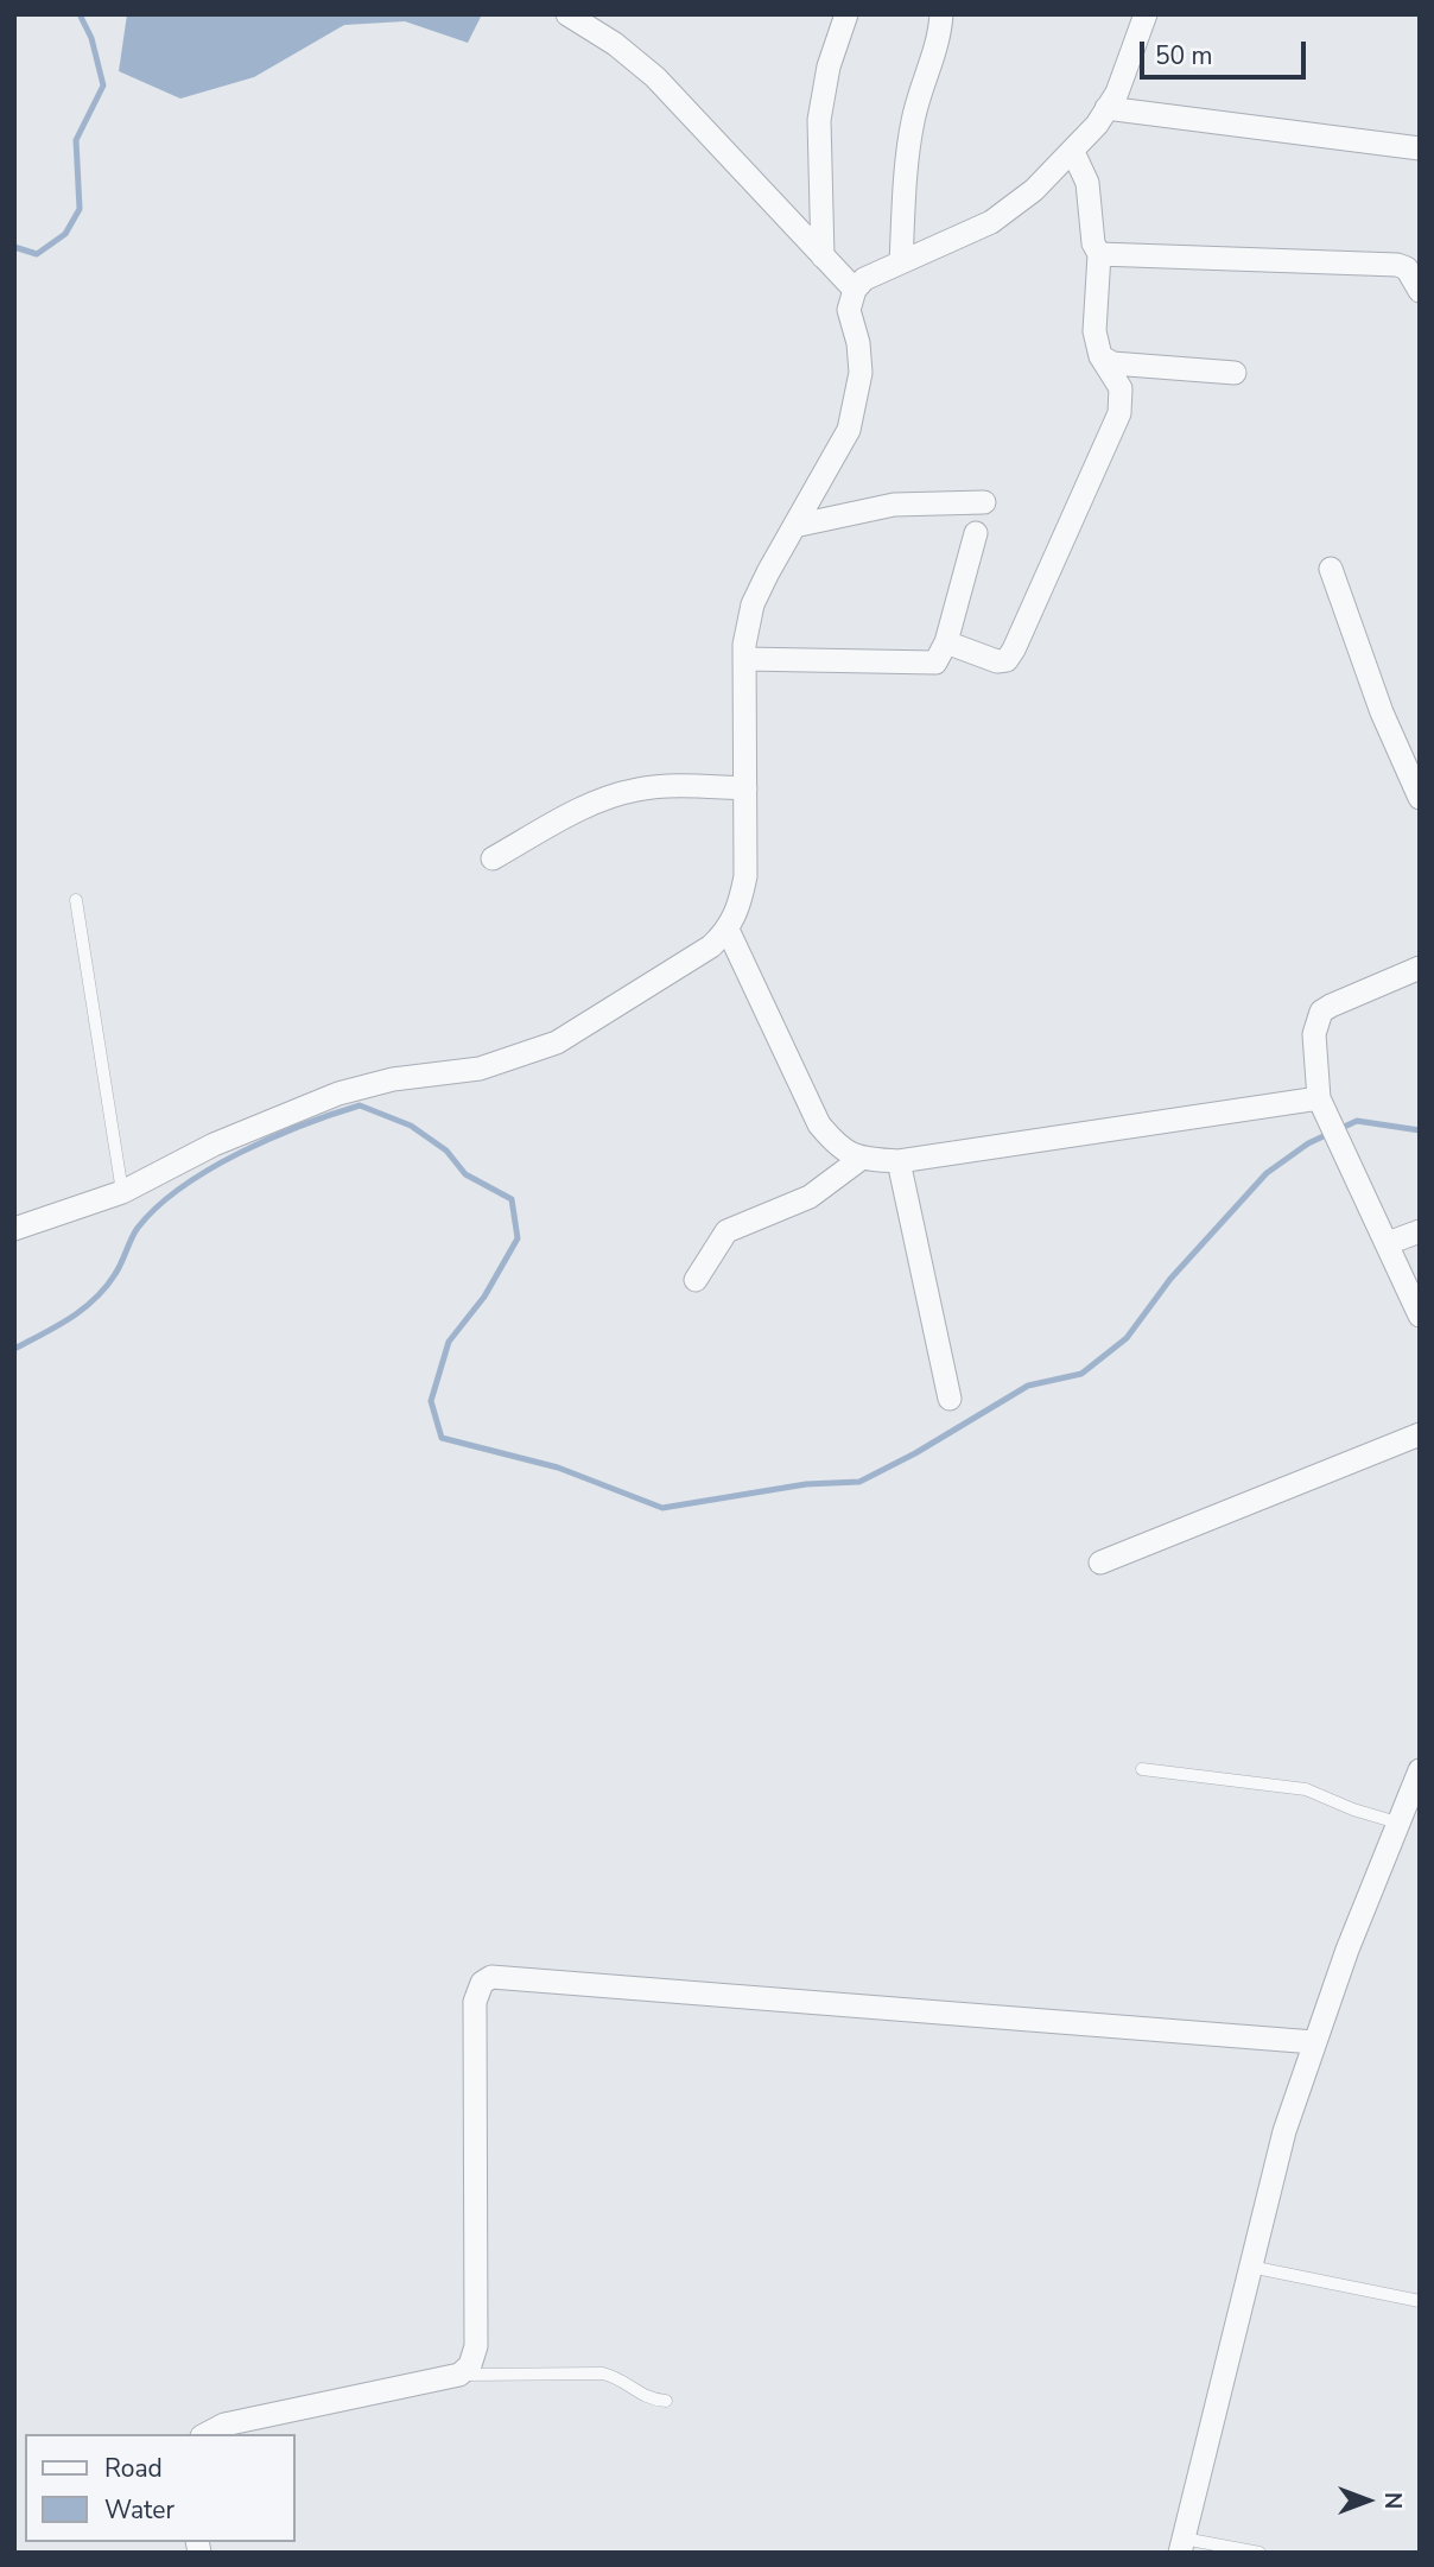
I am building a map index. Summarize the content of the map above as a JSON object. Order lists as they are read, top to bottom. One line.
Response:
{"legend":["Road","Water"],"scale_bar":"50 m","north":"right"}
